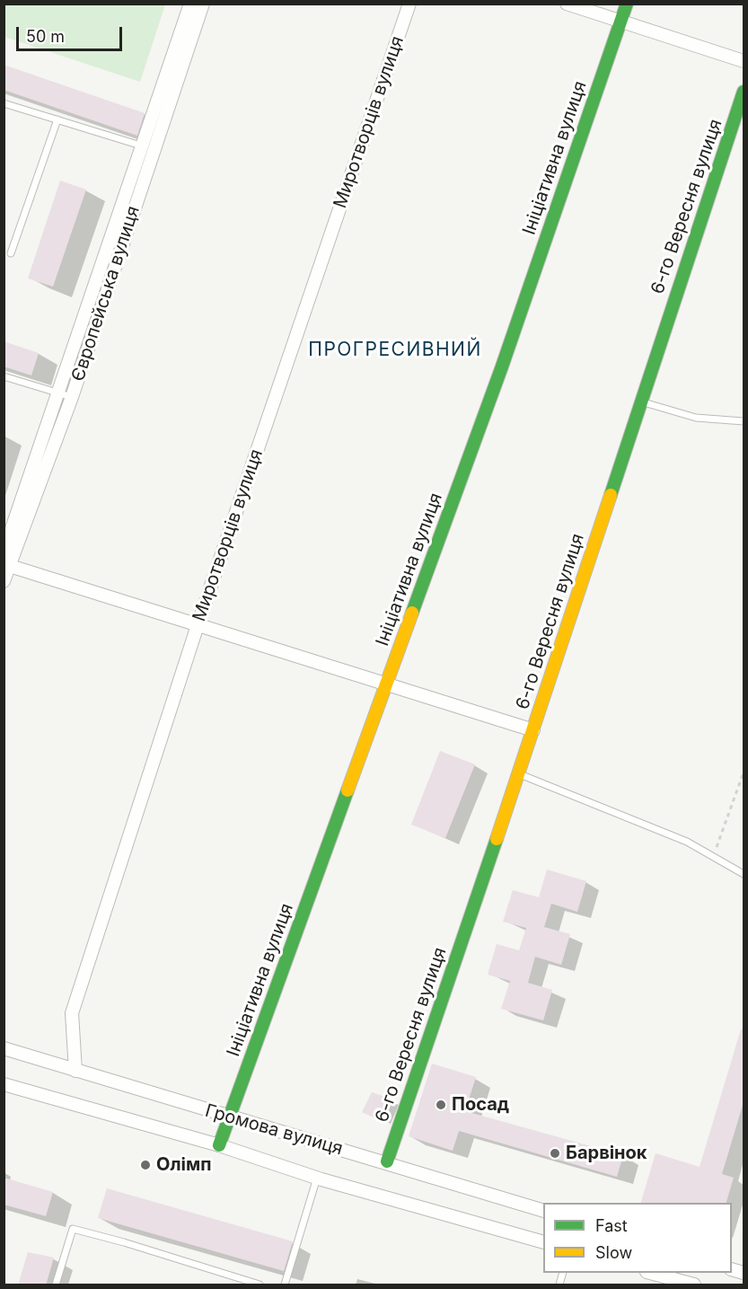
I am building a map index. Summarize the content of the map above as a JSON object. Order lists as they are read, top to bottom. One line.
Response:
{"streets":{"street":["Миротворців вулиця","Ініціативна вулиця","6-го Вересня вулиця","Європейська вулиця","Громова вулиця"]},"crossings":[["Миротворців вулиця","Громова вулиця"],["Ініціативна вулиця","Громова вулиця"],["6-го Вересня вулиця","Громова вулиця"]],"districts":["ПРОГРЕСИВНИЙ"],"places":["Посад","Барвінок","Олімп"],"legend":["Fast","Slow"],"scale_bar":"50 m"}
